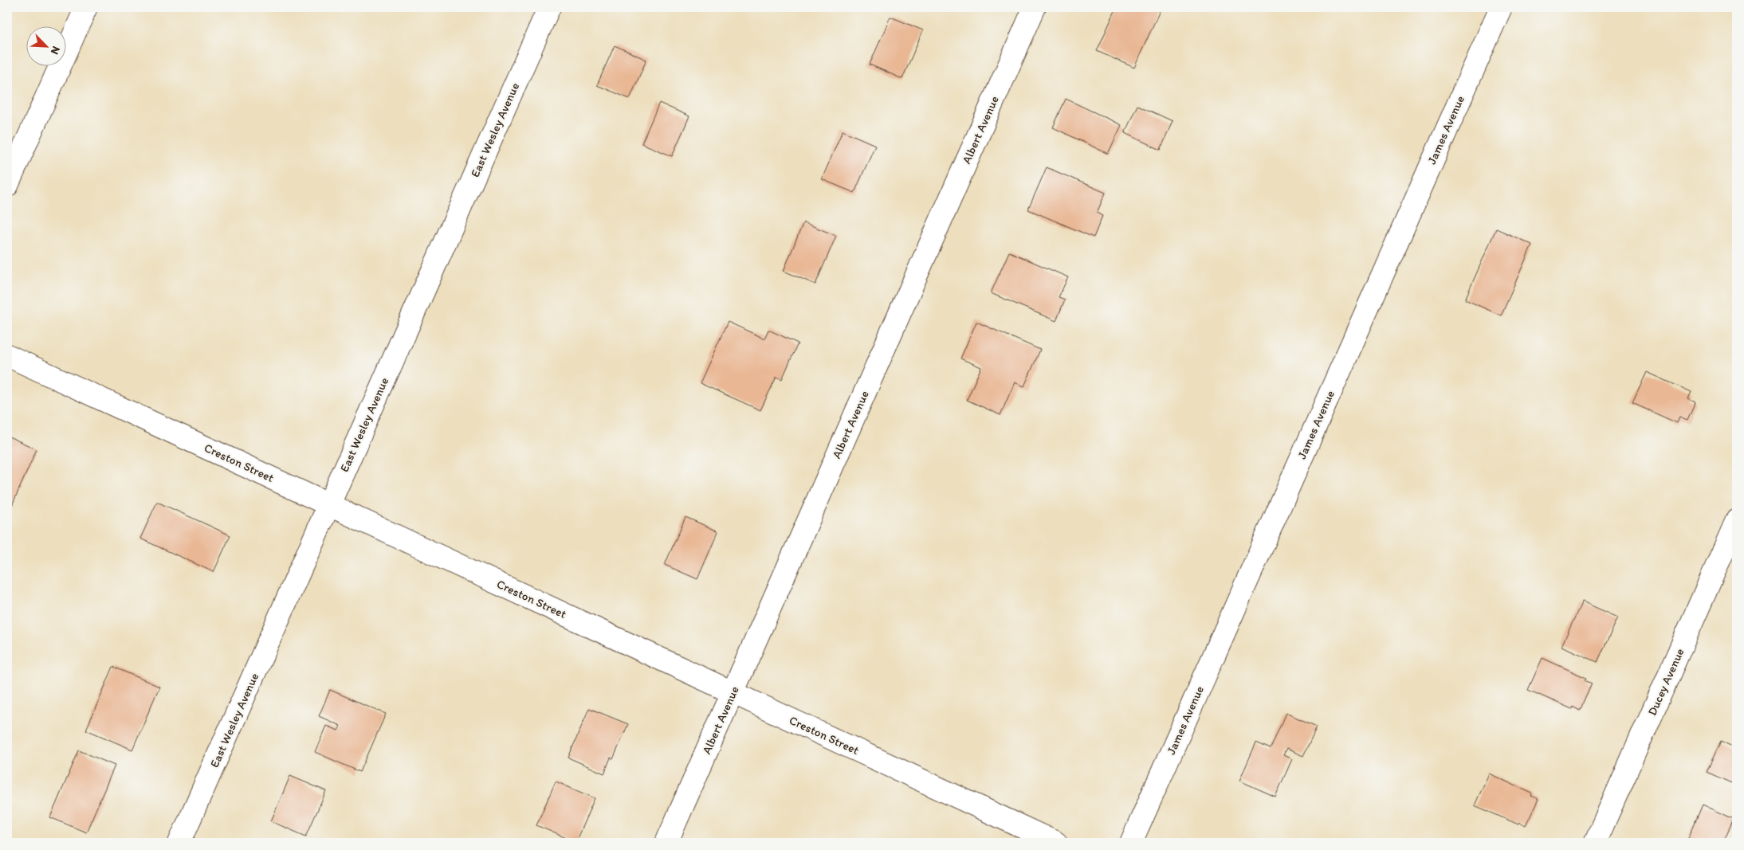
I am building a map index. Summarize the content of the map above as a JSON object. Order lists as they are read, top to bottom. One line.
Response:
{"streets":{"street":["East Wesley Avenue","Albert Avenue","James Avenue","Creston Street","Ducey Avenue"]},"crossings":[["East Wesley Avenue","Creston Street"],["Albert Avenue","Creston Street"]],"north":"bottom right"}
